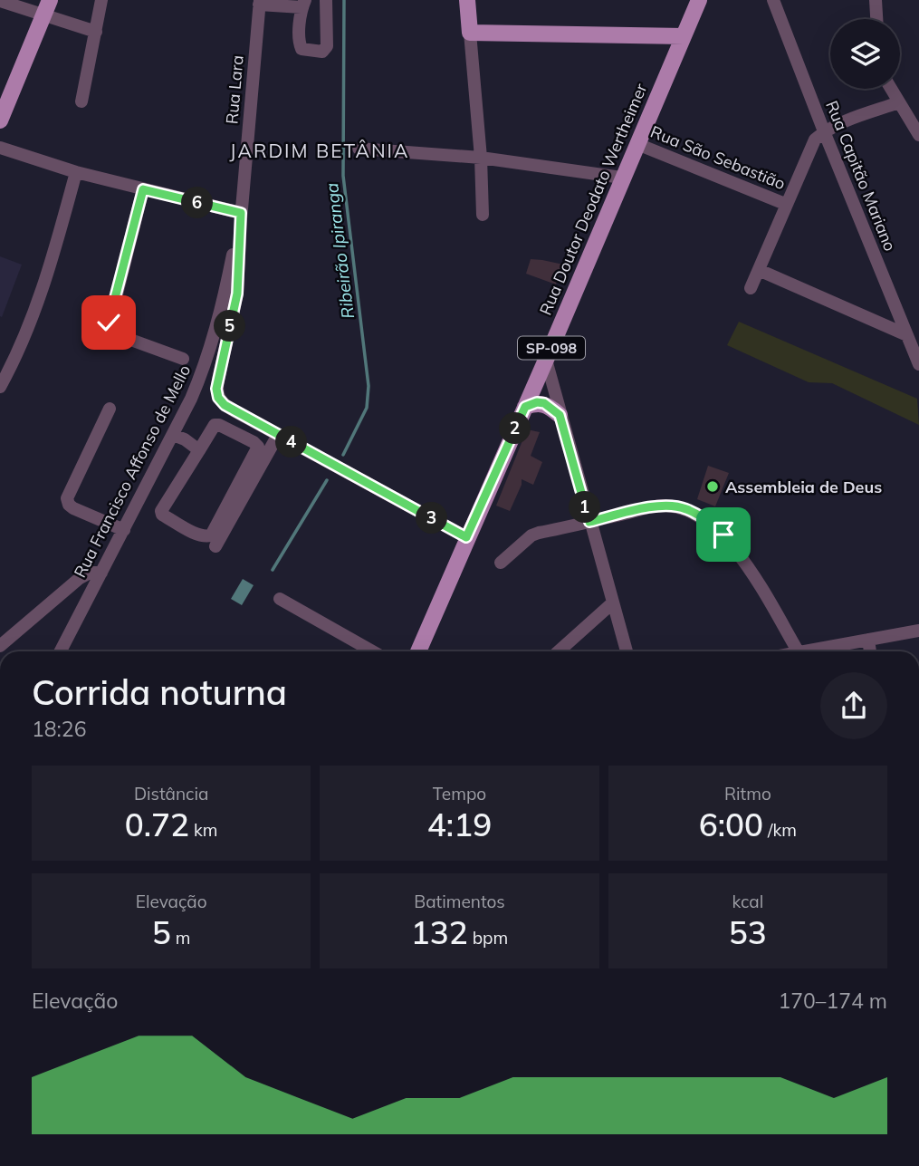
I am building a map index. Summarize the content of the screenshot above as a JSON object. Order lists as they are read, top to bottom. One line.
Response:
{"streets":{"main road":["Rua Doutor Deodato Wertheimer","SP-098"],"street":["Rua Lara","Rua São Sebastião","Rua Capitão Mariano","Rua Francisco Affonso de Mello"]},"crossings":[["Rua Lara","Rua Francisco Affonso de Mello"],["Rua São Sebastião","Rua Doutor Deodato Wertheimer"]],"districts":["JARDIM BETÂNIA"],"water":["Ribeirão Ipiranga"],"places":["Assembleia de Deus"],"page":{"pins":["6","5","2","4","1","3"],"heading":["Corrida noturna","18:26"],"stats":[["Distância","0.72 km"],["Tempo","4:19"],["Ritmo","6:00 /km"],["Elevação","5 m"],["Batimentos","132 bpm"],["kcal","53"]],"chart":["Elevação","170–174 m"]}}
